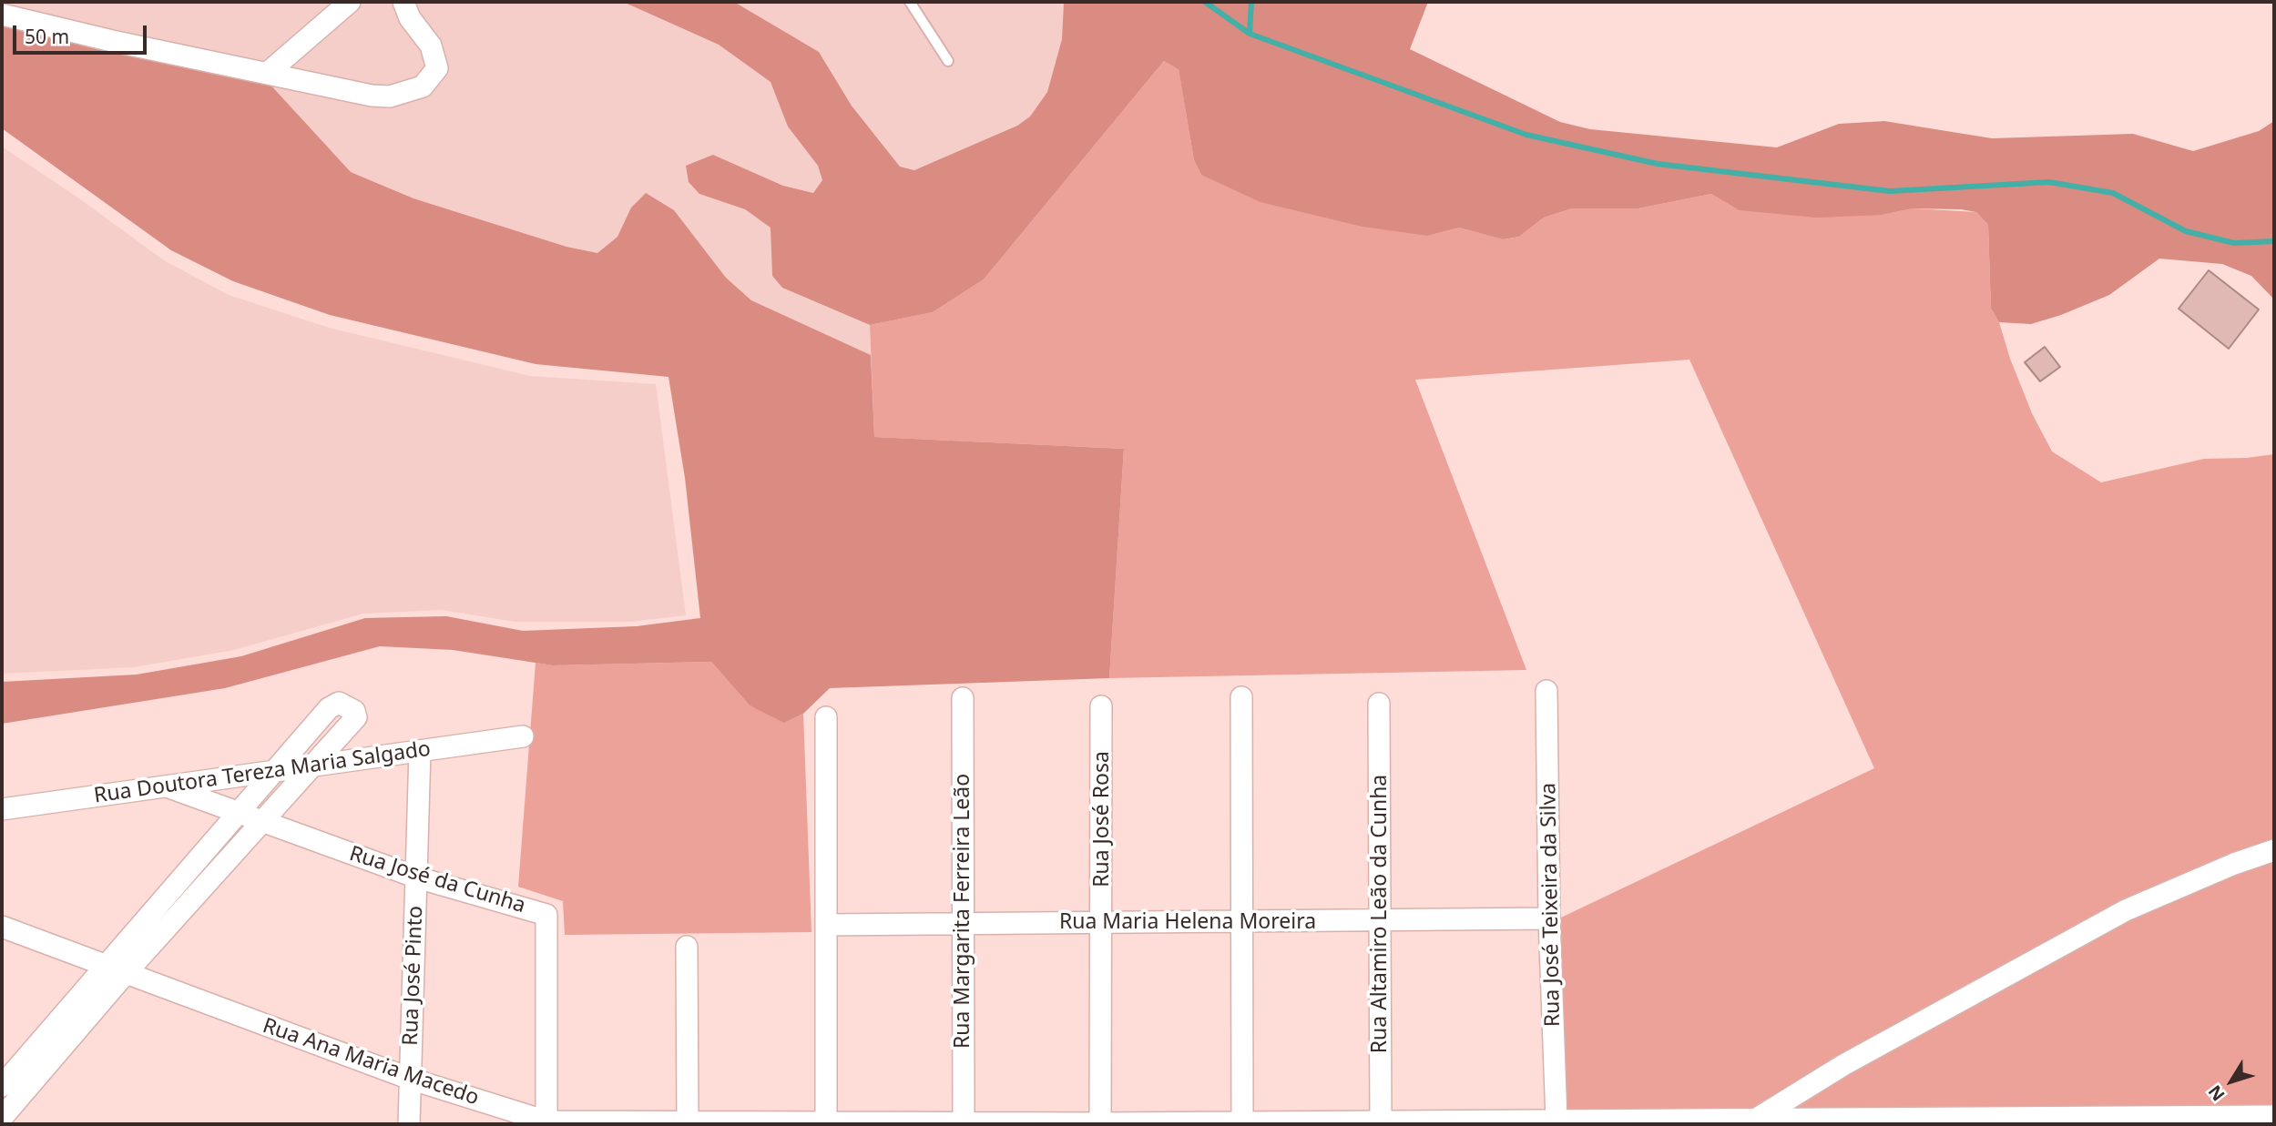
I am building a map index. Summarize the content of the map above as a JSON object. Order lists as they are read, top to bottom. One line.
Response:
{"streets":{"street":["Rua Doutora Tereza Maria Salgado","Rua José Rosa","Rua José da Cunha","Rua José Teixeira da Silva","Rua Margarita Ferreira Leão","Rua Altamiro Leão da Cunha","Rua Maria Helena Moreira","Rua José Pinto","Rua Ana Maria Macedo"]},"crossings":[["Rua Doutora Tereza Maria Salgado","Rua José da Cunha"],["Rua Doutora Tereza Maria Salgado","Rua José Pinto"],["Rua José Rosa","Rua Maria Helena Moreira"],["Rua José Rosa","Rua Ana Maria Macedo"],["Rua José da Cunha","Rua José Pinto"],["Rua José da Cunha","Rua Ana Maria Macedo"],["Rua José Teixeira da Silva","Rua Maria Helena Moreira"],["Rua José Teixeira da Silva","Rua Ana Maria Macedo"],["Rua Margarita Ferreira Leão","Rua Maria Helena Moreira"],["Rua Margarita Ferreira Leão","Rua Ana Maria Macedo"],["Rua Altamiro Leão da Cunha","Rua Maria Helena Moreira"],["Rua Altamiro Leão da Cunha","Rua Ana Maria Macedo"],["Rua José Pinto","Rua Ana Maria Macedo"]],"scale_bar":"50 m","north":"bottom left"}
